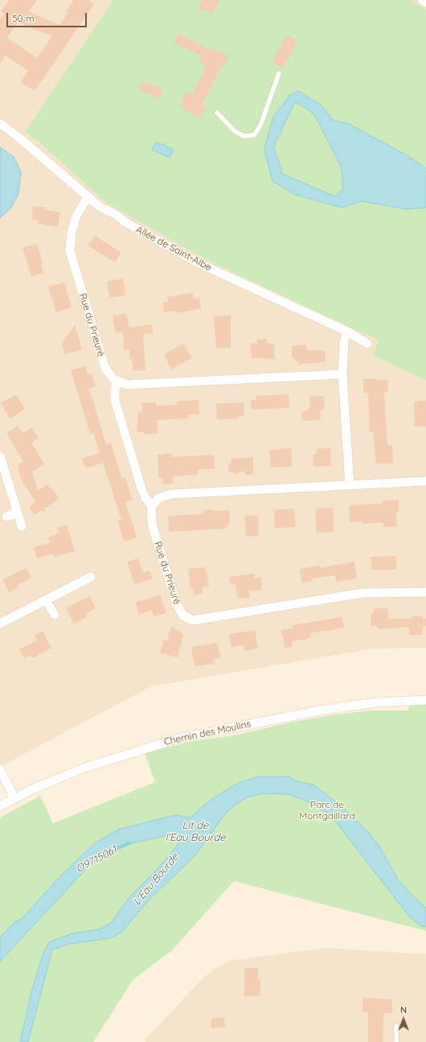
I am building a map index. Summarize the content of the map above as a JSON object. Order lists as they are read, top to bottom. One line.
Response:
{"streets":{"street":["Allée de Saint-Albe","Rue du Prieuré","Chemin des Moulins"]},"crossings":[["Allée de Saint-Albe","Rue du Prieuré"]],"water":["Lit de l'Eau Bourde","O9715061","L'Eau Bourde"],"parks":["Parc de Montgaillard"],"scale_bar":"50 m","north":"top"}
